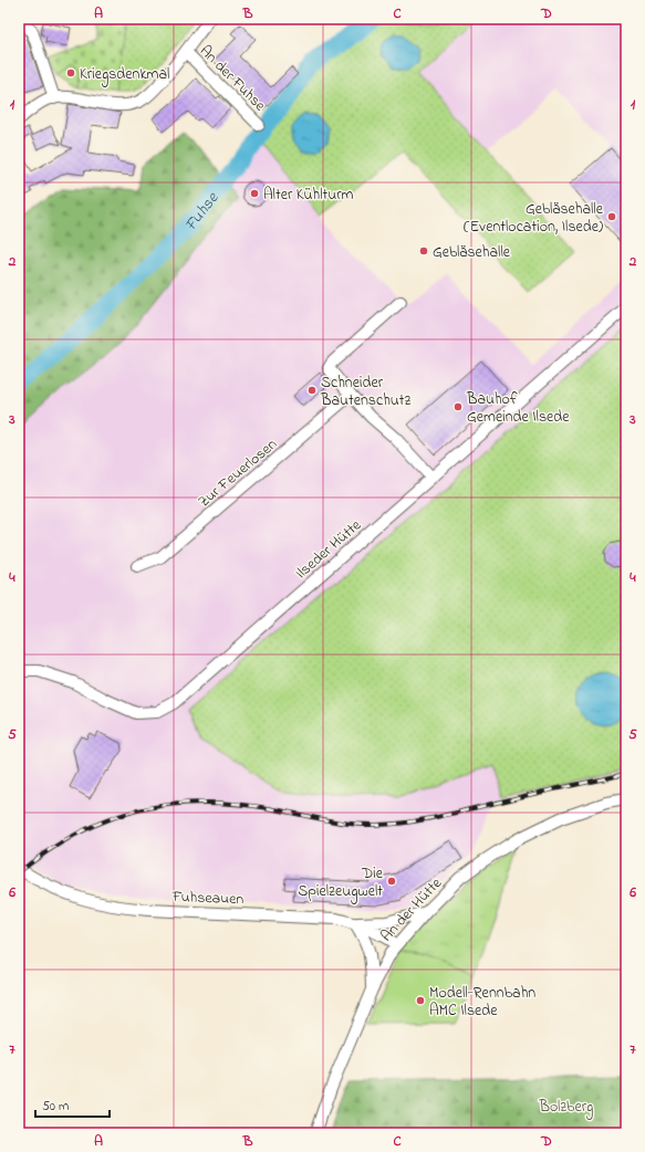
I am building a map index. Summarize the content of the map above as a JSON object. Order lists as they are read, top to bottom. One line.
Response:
{"streets":{"street":["An der Fuhse","Zur Feuerlosen","Ilseder Hütte","Fuhseauen","An der Hütte"]},"crossings":[["Fuhseauen","An der Hütte"]],"water":["Fuhse"],"parks":["Bolzberg"],"places":["Kriegsdenkmal","Alter Kühlturm","Gebläsehalle (Eventlocation, Ilsede)","Gebläsehalle","Schneider Bautenschutz","Bauhof Gemeinde Ilsede","Die Spielzeugwelt","Modell-Rennbahn AMC Ilsede"],"scale_bar":"50 m","grid":{"columns":["A","B","C","D"],"rows":["1","2","3","4","5","6","7"]}}
